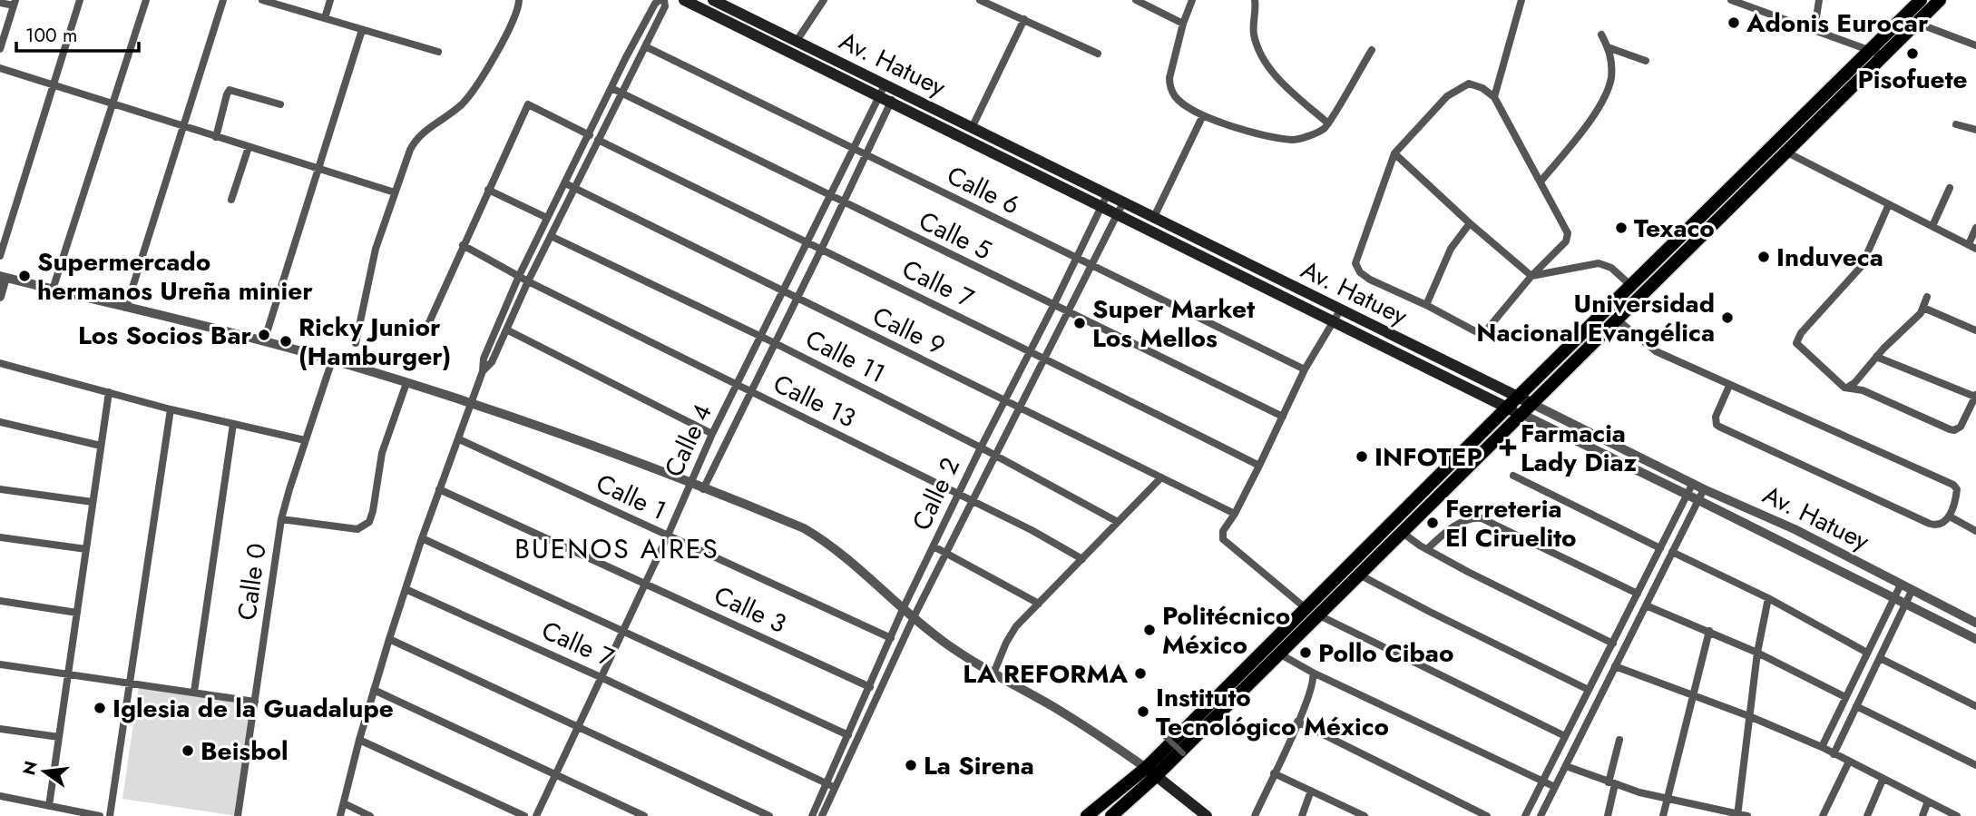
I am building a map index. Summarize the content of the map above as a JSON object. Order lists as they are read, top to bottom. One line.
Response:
{"streets":{"main road":["Av. Hatuey"],"street":["Calle 6","Calle 5","Calle 7","Calle 9","Calle 11","Calle 13","Calle 4","Calle 2","Calle 1","Calle 0","Calle 3"]},"crossings":[["Av. Hatuey","Calle 4"],["Av. Hatuey","Calle 2"],["Calle 6","Calle 4"],["Calle 6","Calle 2"],["Calle 5","Calle 4"],["Calle 5","Calle 2"],["Calle 7","Calle 4"],["Calle 7","Calle 2"],["Calle 9","Calle 4"],["Calle 9","Calle 2"],["Calle 11","Calle 4"],["Calle 11","Calle 2"],["Calle 13","Calle 4"],["Calle 13","Calle 2"],["Calle 4","Calle 1"],["Calle 4","Calle 3"],["Calle 2","Calle 1"],["Calle 2","Calle 3"]],"districts":["BUENOS AIRES"],"places":{"other":["Adonis Eurocar","Pisofuete","Texaco","Induveca","Supermercado hermanos Ureña minier","Universidad Nacional Evangélica","Super Market Los Mellos","Los Socios Bar","Ricky Junior (Hamburger)","INFOTEP","Ferreteria El Ciruelito","Politécnico México","Pollo Cibao","LA REFORMA","Iglesia de la Guadalupe","Instituto Tecnológico México","Beisbol","La Sirena"],"health":["Farmacia Lady Diaz"]},"scale_bar":"100 m","north":"left"}
